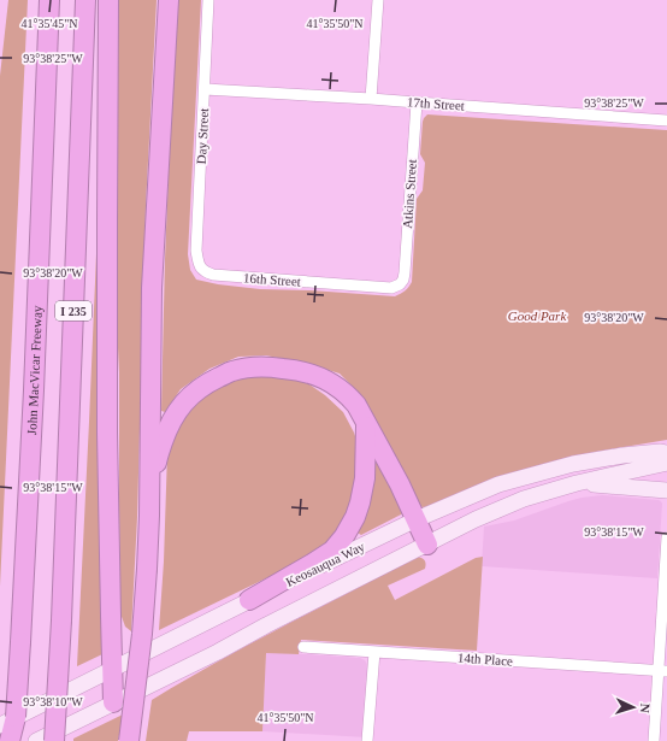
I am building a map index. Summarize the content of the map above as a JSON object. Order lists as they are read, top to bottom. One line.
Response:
{"streets":{"highway":["I 235","John MacVicar Freeway"],"main road":["Keosauqua Way"],"street":["17th Street","Day Street","Atkins Street","16th Street","14th Place"]},"crossings":[["17th Street","Day Street"],["17th Street","Atkins Street"],["Day Street","16th Street"],["Atkins Street","16th Street"],["John MacVicar Freeway","Keosauqua Way"]],"parks":["Good Park"],"north":"right","coordinates":["41°35'45\"N","41°35'50\"N","93°38'25\"W","93°38'20\"W","93°38'15\"W","93°38'10\"W"]}
